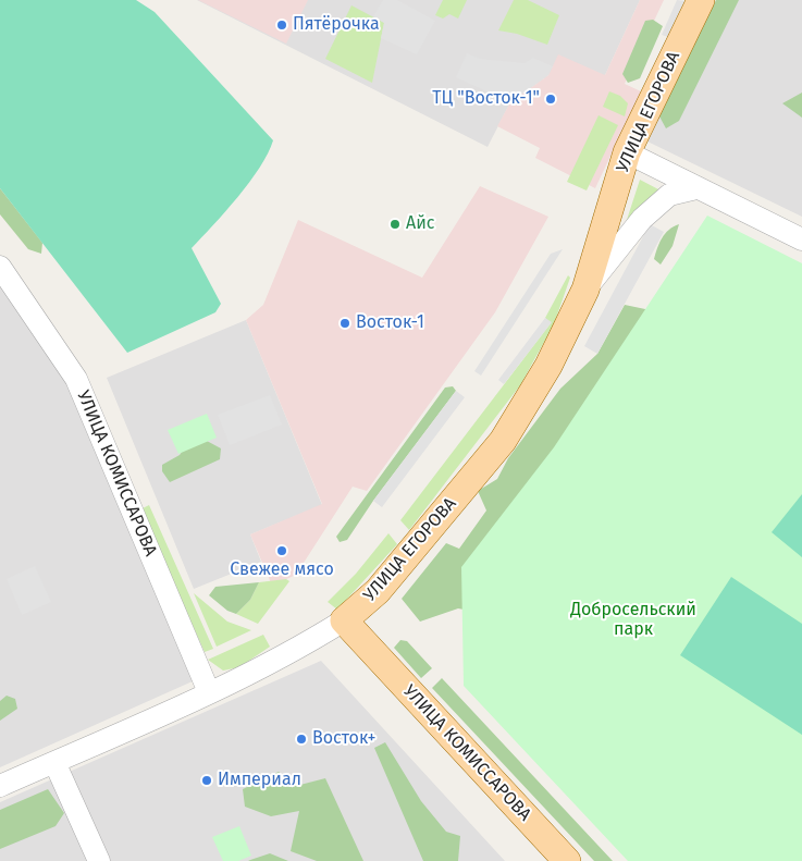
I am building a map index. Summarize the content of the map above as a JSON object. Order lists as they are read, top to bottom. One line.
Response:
{"streets":{"main road":["УЛИЦА ЕГОРОВА","УЛИЦА КОМИССАРОВА"]},"crossings":[["УЛИЦА ЕГОРОВА","УЛИЦА КОМИССАРОВА"]],"parks":["Добросельский парк"],"places":["Пятёрочка","ТЦ \"Восток-1\"","Айс","Восток-1","Свежее мясо","Восток+","Империал"]}
